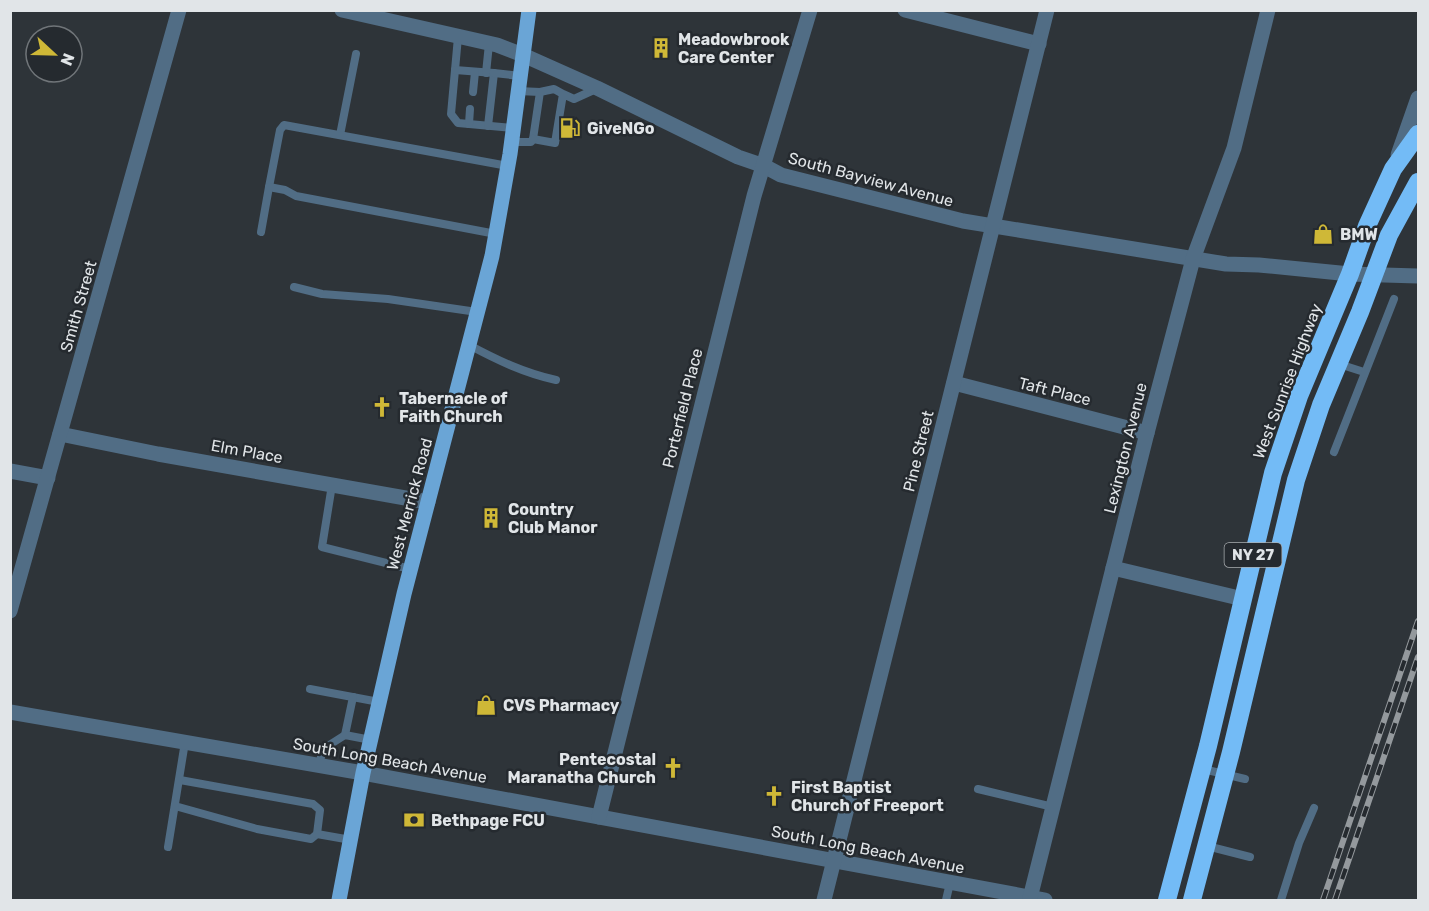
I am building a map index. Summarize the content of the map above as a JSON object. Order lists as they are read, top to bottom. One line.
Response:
{"streets":{"highway":["West Sunrise Highway","NY 27"],"main road":["West Merrick Road"],"street":["South Bayview Avenue","Smith Street","Taft Place","Porterfield Place","Lexington Avenue","Elm Place","Pine Street","South Long Beach Avenue"]},"crossings":[["South Bayview Avenue","West Sunrise Highway"],["South Bayview Avenue","Porterfield Place"],["South Bayview Avenue","Lexington Avenue"],["South Bayview Avenue","Pine Street"],["South Bayview Avenue","West Merrick Road"],["South Bayview Avenue","NY 27"],["Smith Street","Elm Place"],["Taft Place","Lexington Avenue"],["Taft Place","Pine Street"],["Porterfield Place","South Long Beach Avenue"],["Lexington Avenue","South Long Beach Avenue"],["Elm Place","West Merrick Road"],["Pine Street","South Long Beach Avenue"],["West Merrick Road","South Long Beach Avenue"]],"places":{"building":["Meadowbrook Care Center","Country Club Manor"],"fuel station":["GiveNGo"],"shop":["BMW","CVS Pharmacy"],"church":["Tabernacle of Faith Church","Pentecostal Maranatha Church","First Baptist Church of Freeport"],"bank":["Bethpage FCU"]},"north":"right"}
